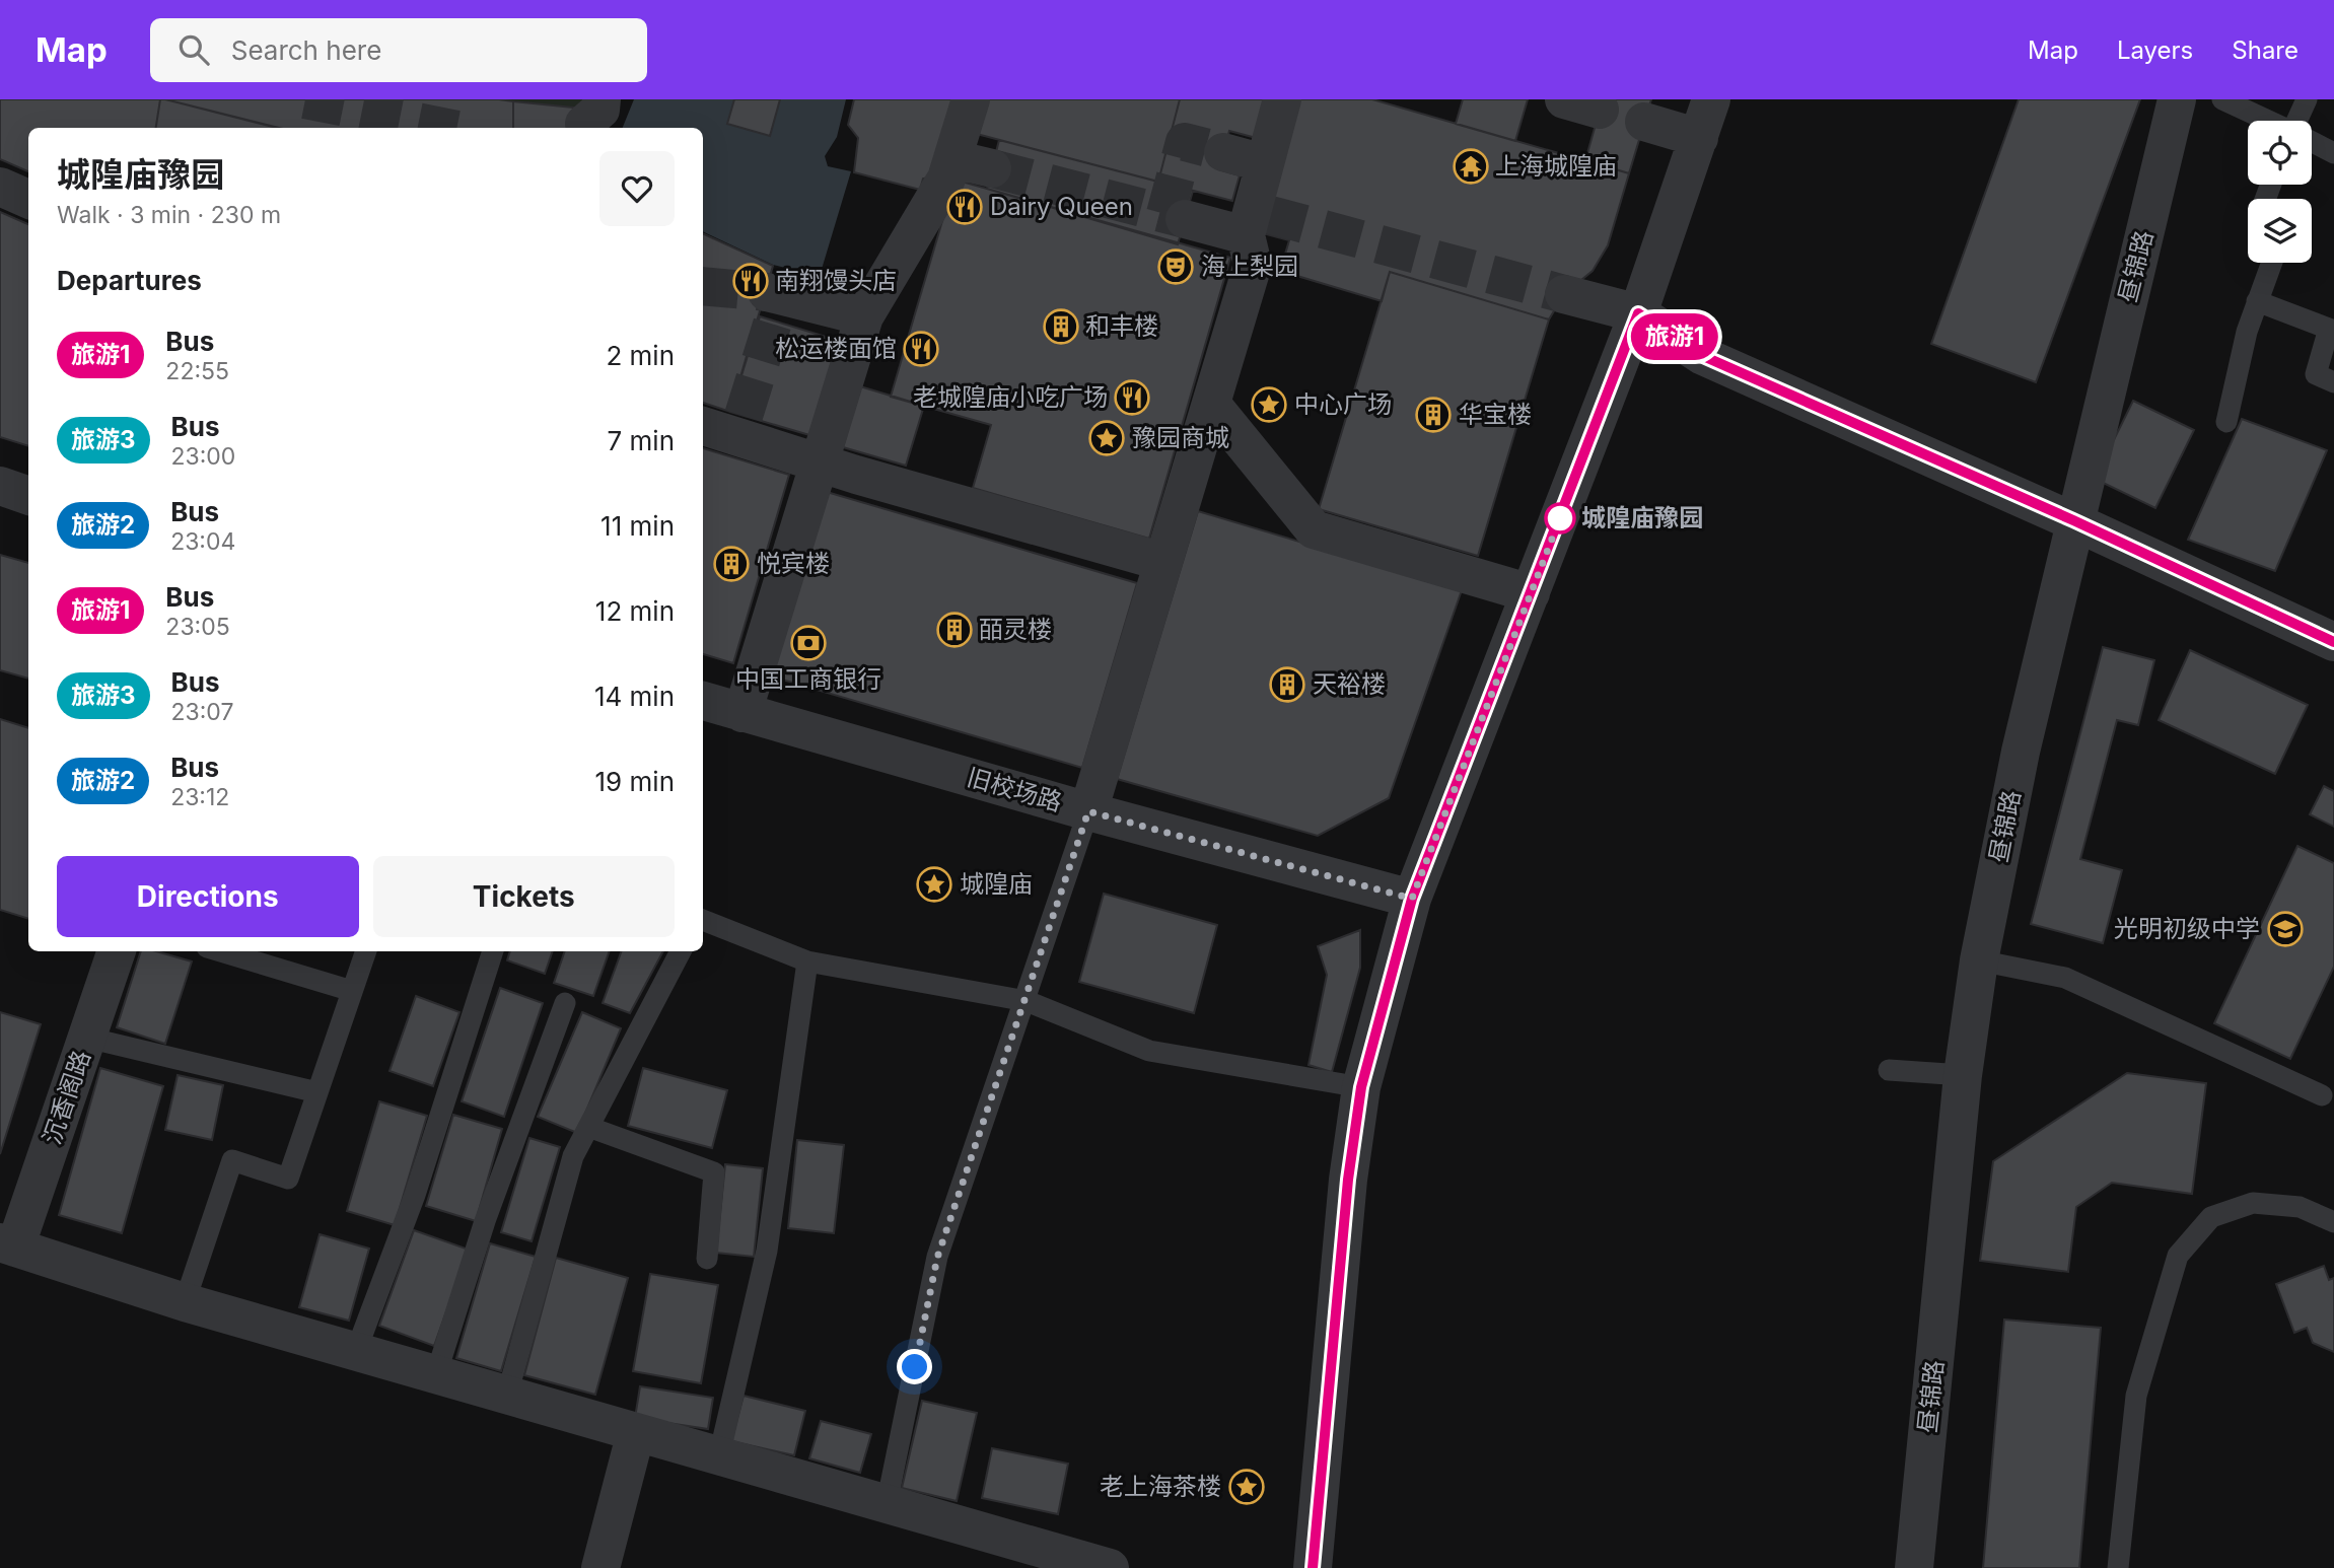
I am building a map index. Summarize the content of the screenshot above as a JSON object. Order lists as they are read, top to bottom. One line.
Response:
{"streets":{"street":["昼锦路","旧校场路","沉香阁路"]},"places":{"temple":["上海城隍庙"],"restaurant":["Dairy Queen","南翔馒头店","松运楼面馆","老城隍庙小吃广场"],"theatre":["海上梨园"],"building":["和丰楼","华宝楼","悦宾楼","皕灵楼","天裕楼"],"place":["中心广场","豫园商城","城隍庙","老上海茶楼"],"other":["城隍庙豫园"],"bank":["中国工商银行"],"school or university":["光明初级中学"]},"lines":["bus line 旅游1"],"page":{"header":"Map","search":"Search here","nav":["Map","Layers","Share"],"on_map":"旅游1","heading":[["城隍庙豫园","Walk · 3 min · 230 m"],"Departures"],"list":[{"mark":"旅游1","name":"Bus","note":"22:55","value":"2 min"},{"mark":"旅游3","name":"Bus","note":"23:00","value":"7 min"},{"mark":"旅游2","name":"Bus","note":"23:04","value":"11 min"},{"mark":"旅游1","name":"Bus","note":"23:05","value":"12 min"},{"mark":"旅游3","name":"Bus","note":"23:07","value":"14 min"},{"mark":"旅游2","name":"Bus","note":"23:12","value":"19 min"}],"buttons":["Directions","Tickets"]}}
